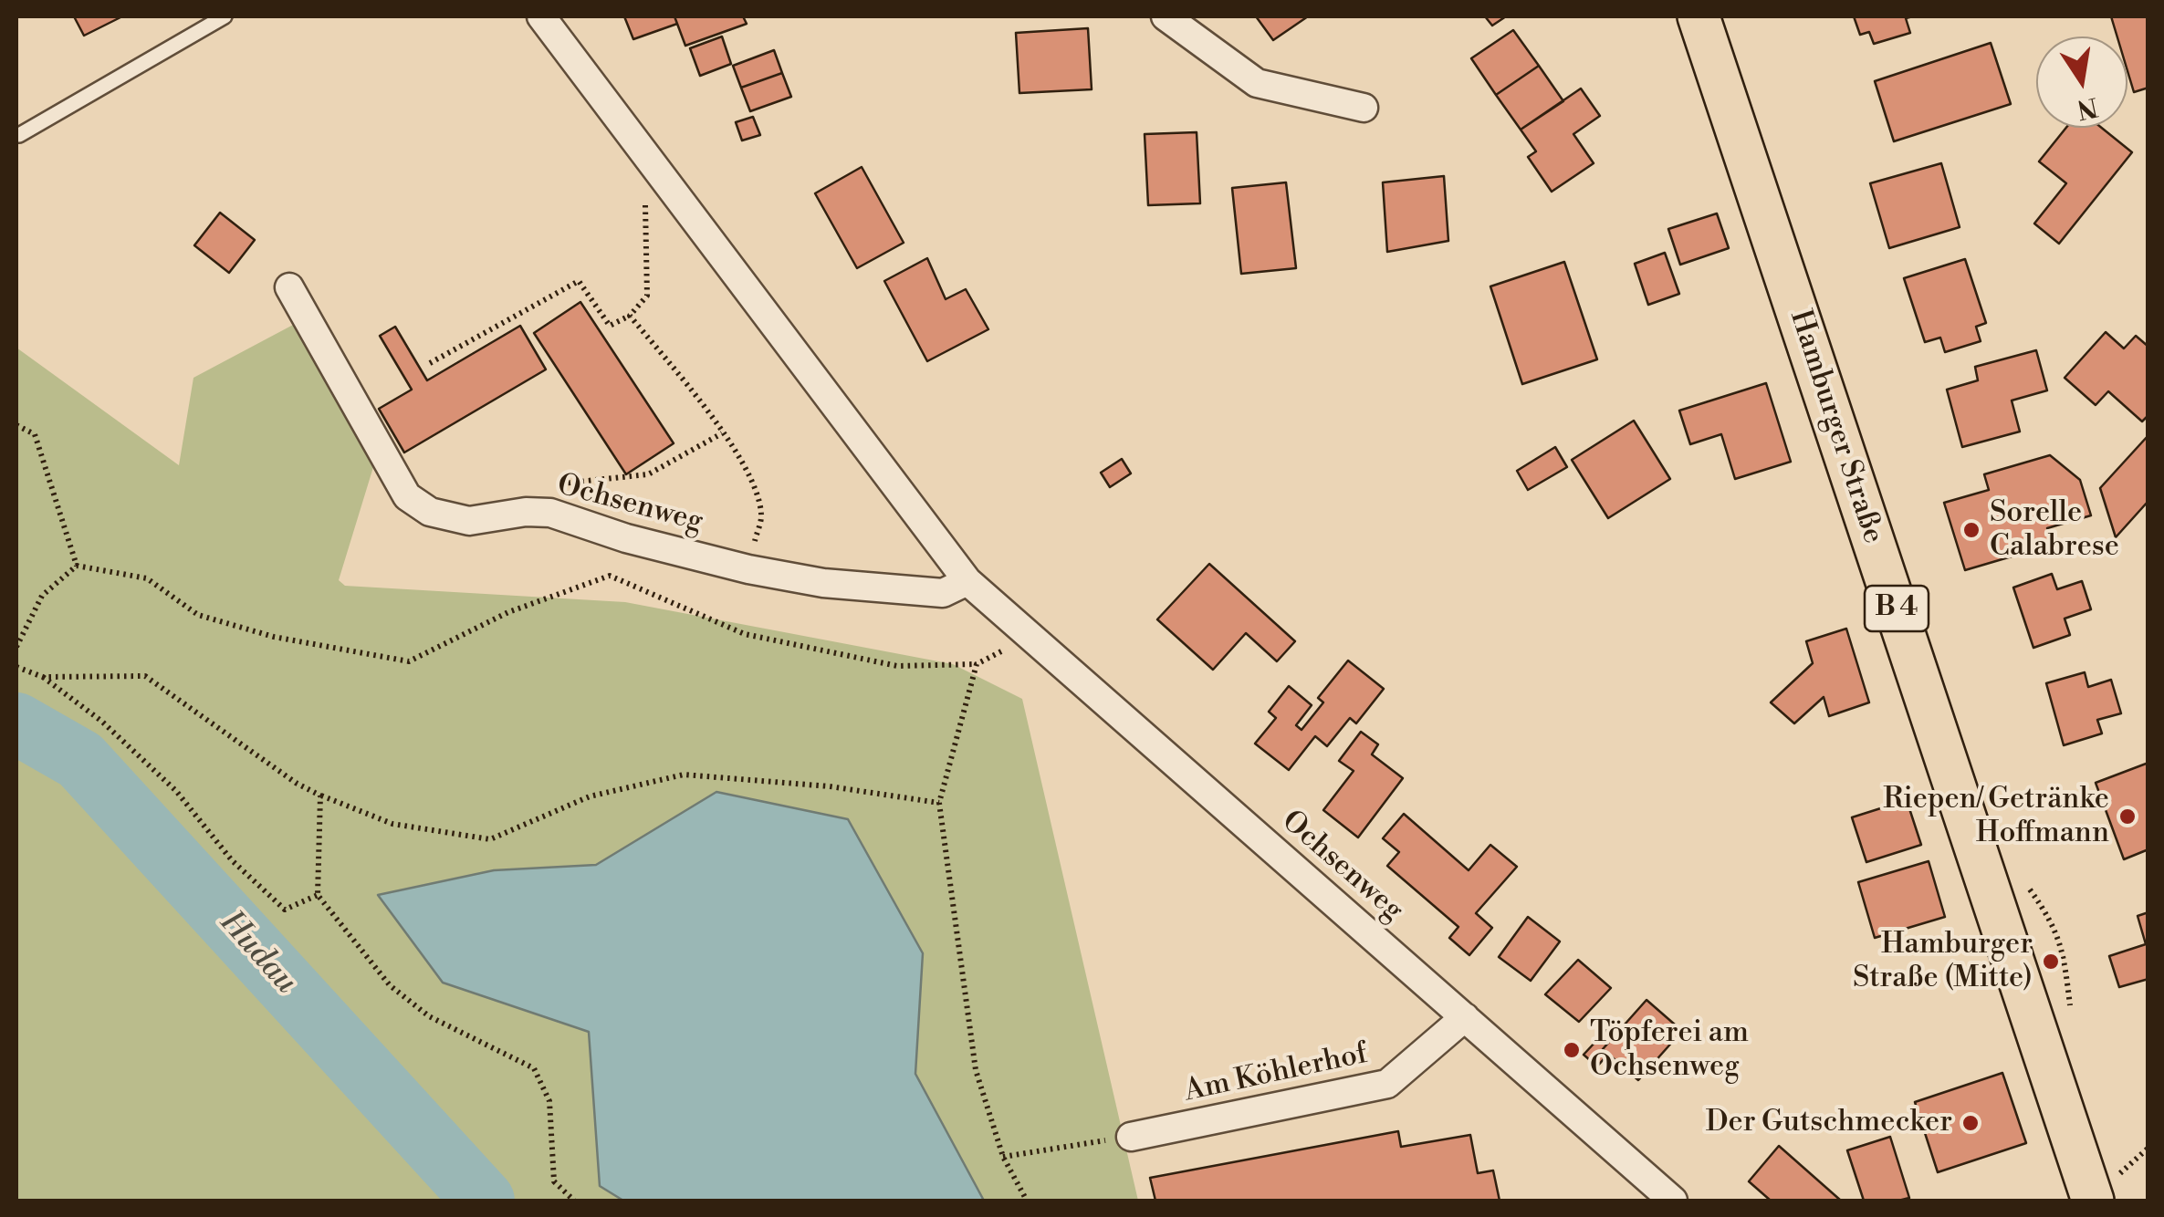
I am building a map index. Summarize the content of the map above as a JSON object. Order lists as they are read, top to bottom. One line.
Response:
{"streets":{"main road":["Hamburger Straße","B 4"],"street":["Ochsenweg","Am Köhlerhof"]},"crossings":[["Ochsenweg","Am Köhlerhof"]],"water":["Hudau"],"places":["Sorelle Calabrese","Riepen/ Getränke Hoffmann","Hamburger Straße (Mitte)","Töpferei am Ochsenweg","Der Gutschmecker"],"north":"bottom"}
